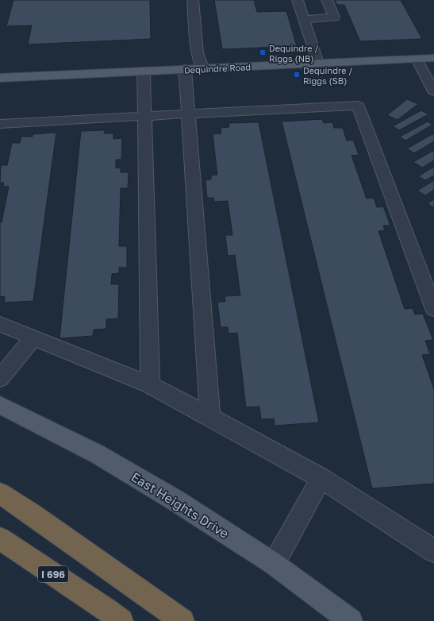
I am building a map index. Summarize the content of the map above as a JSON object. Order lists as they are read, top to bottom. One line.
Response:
{"streets":{"highway":["I 696"],"main road":["Dequindre Road","East Heights Drive"]},"places":{"transit":["Dequindre / Riggs (NB)","Dequindre / Riggs (SB)"]}}
